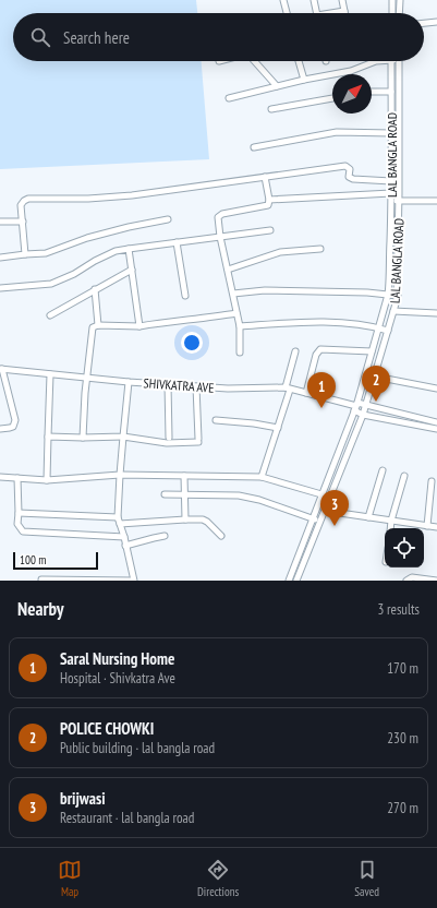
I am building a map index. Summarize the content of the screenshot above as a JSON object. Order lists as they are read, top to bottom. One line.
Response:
{"streets":{"street":["LAL BANGLA ROAD","SHIVKATRA AVE"]},"crossings":[["LAL BANGLA ROAD","SHIVKATRA AVE"]],"scale_bar":"100 m","north":"top right","page":{"search":"Search here","pins":["2","1","3"],"scale":"100 m","heading":["Nearby","3 results"],"list":[{"mark":"1","name":"Saral Nursing Home","note":"Hospital · Shivkatra Ave","value":"170 m"},{"mark":"2","name":"POLICE CHOWKI","note":"Public building · lal bangla road","value":"230 m"},{"mark":"3","name":"brijwasi","note":"Restaurant · lal bangla road","value":"270 m"}],"nav":["Map","Directions","Saved"]}}
